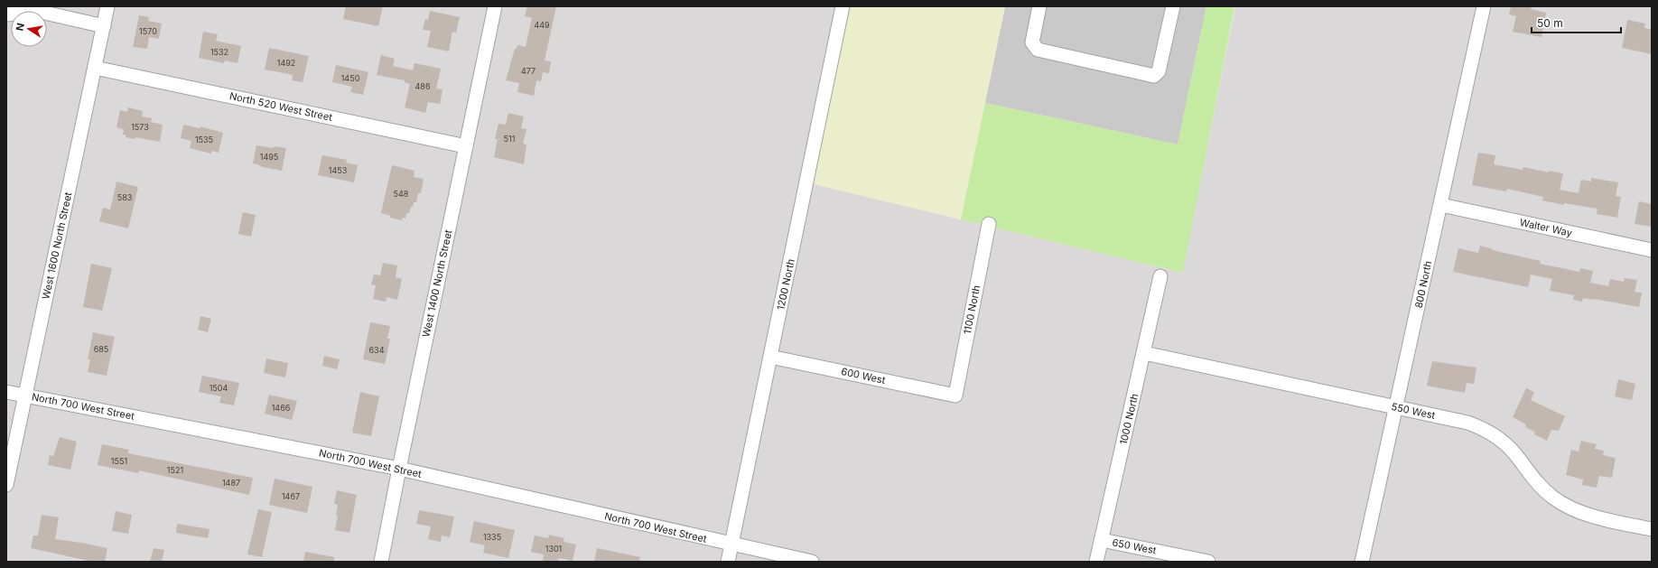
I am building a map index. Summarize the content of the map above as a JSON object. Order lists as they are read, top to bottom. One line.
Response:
{"streets":{"street":["North 520 West Street","Walter Way","West 1600 North Street","West 1400 North Street","1200 North","800 North","1100 North","600 West","North 700 West Street","550 West","1000 North","650 West"]},"crossings":[["North 520 West Street","West 1600 North Street"],["North 520 West Street","West 1400 North Street"],["Walter Way","800 North"],["West 1600 North Street","North 700 West Street"],["West 1400 North Street","North 700 West Street"],["1200 North","600 West"],["1200 North","North 700 West Street"],["800 North","550 West"],["1100 North","600 West"],["550 West","1000 North"],["1000 North","650 West"]],"house_numbers":["449","1570","1532","1492","477","1450","486","1573","511","1535","1495","1453","548","583","685","634","1504","1466","1551","1521","1487","1467","1335","1301"],"scale_bar":"50 m","north":"left"}
